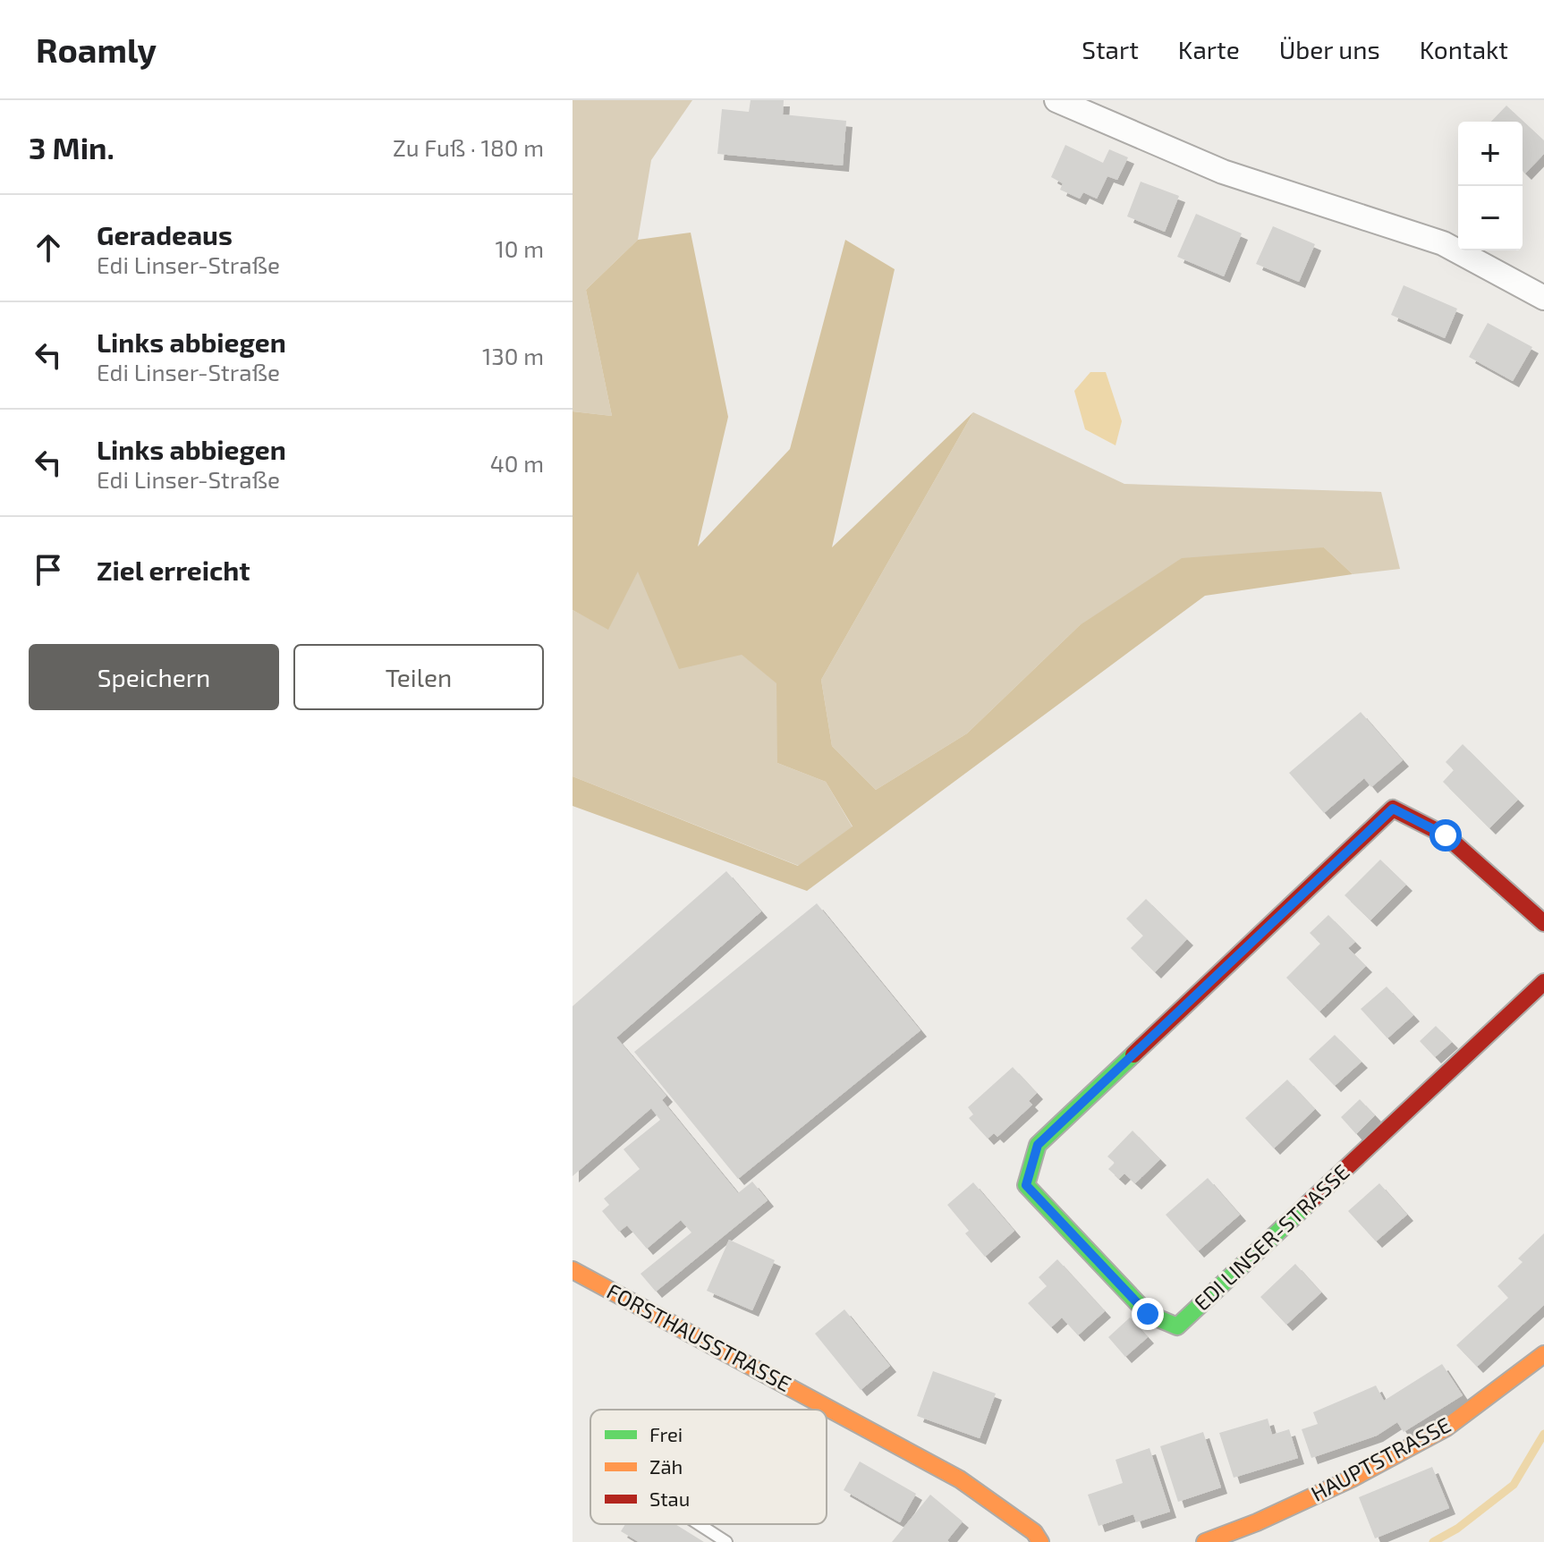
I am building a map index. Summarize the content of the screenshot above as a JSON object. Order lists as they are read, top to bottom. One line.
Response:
{"streets":{"street":["EDI LINSER-STRASSE","FORSTHAUSSTRASSE","HAUPTSTRASSE"]},"legend":["Frei","Zäh","Stau"],"page":{"header":"Roamly","nav":["Start","Karte","Über uns","Kontakt"],"heading":["3 Min.","Zu Fuß · 180 m"],"map_buttons":["+","−"],"list":[["Geradeaus","Edi Linser-Straße","10 m"],["Links abbiegen","Edi Linser-Straße","130 m"],["Links abbiegen","Edi Linser-Straße","40 m"],"Ziel erreicht"],"buttons":["Speichern","Teilen"]}}
